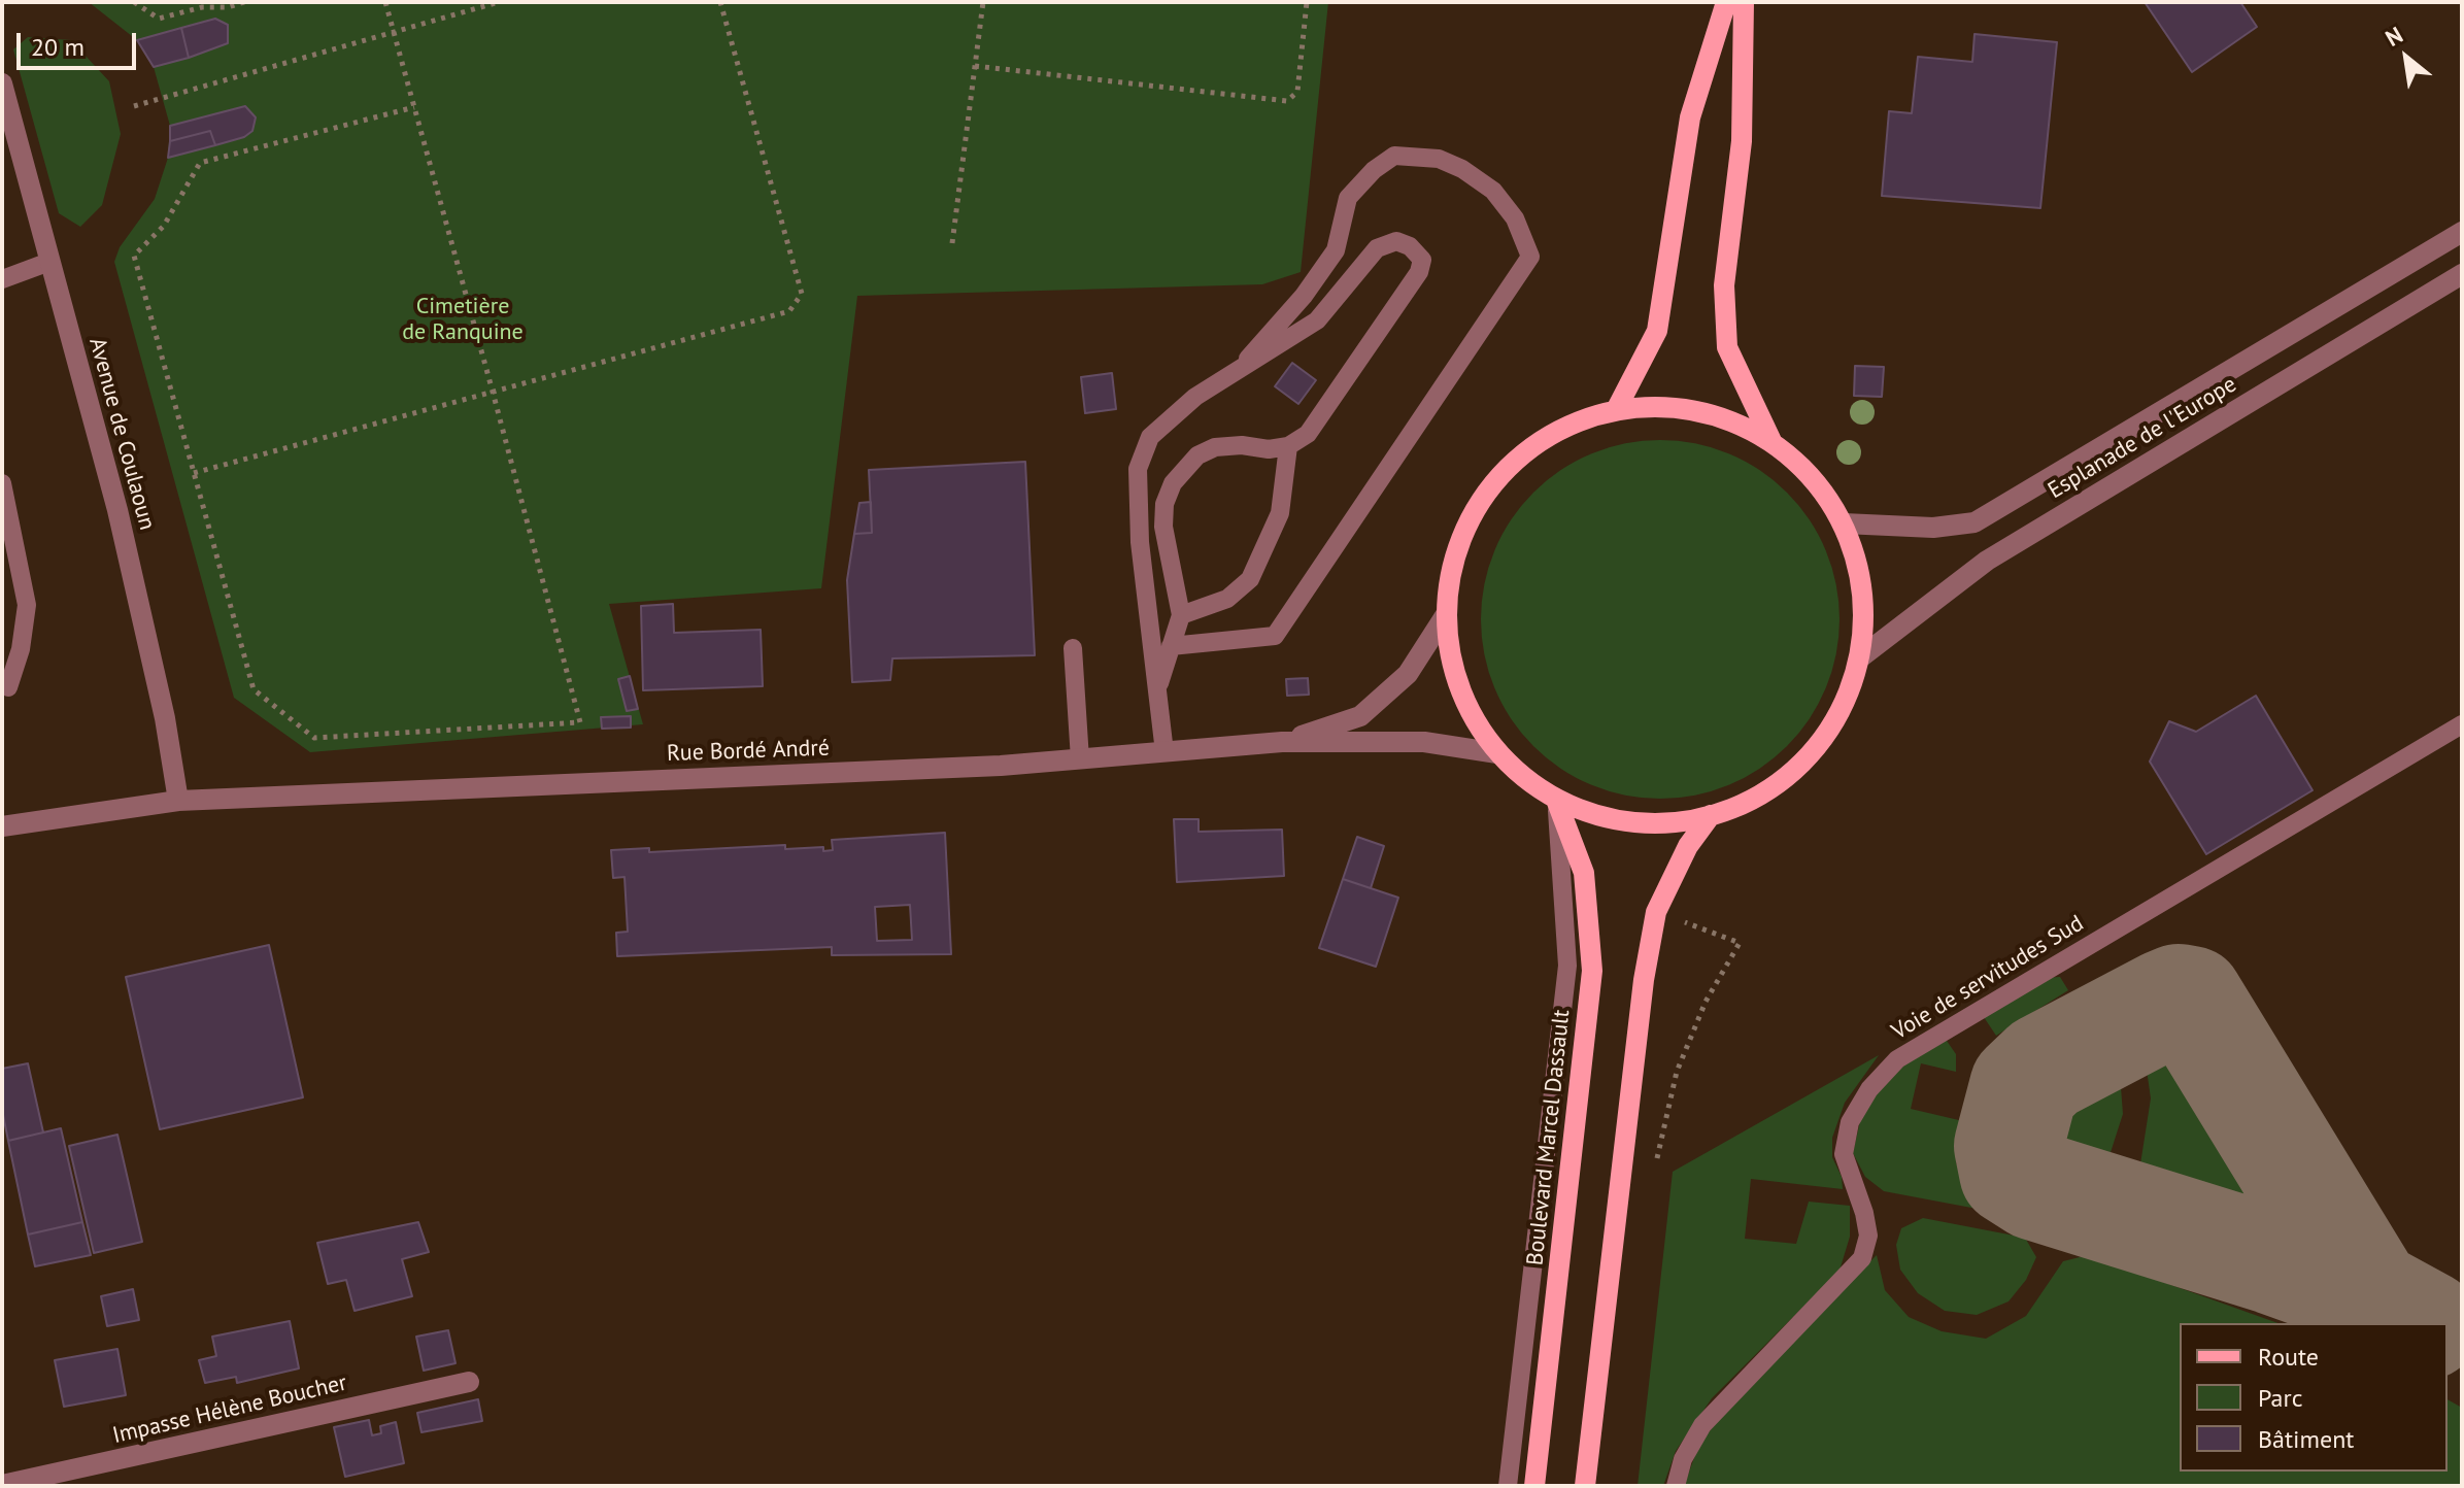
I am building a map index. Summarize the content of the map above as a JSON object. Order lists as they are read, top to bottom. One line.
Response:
{"streets":{"main road":["Boulevard Marcel Dassault"],"street":["Avenue de Coulaoun","Esplanade de l'Europe","Rue Bordé André","Impasse Hélène Boucher"],"lane":["Voie de servitudes Sud"]},"crossings":[["Avenue de Coulaoun","Rue Bordé André"]],"parks":["Cimetière de Ranquine"],"legend":["Route","Parc","Bâtiment"],"scale_bar":"20 m","north":"top left"}
